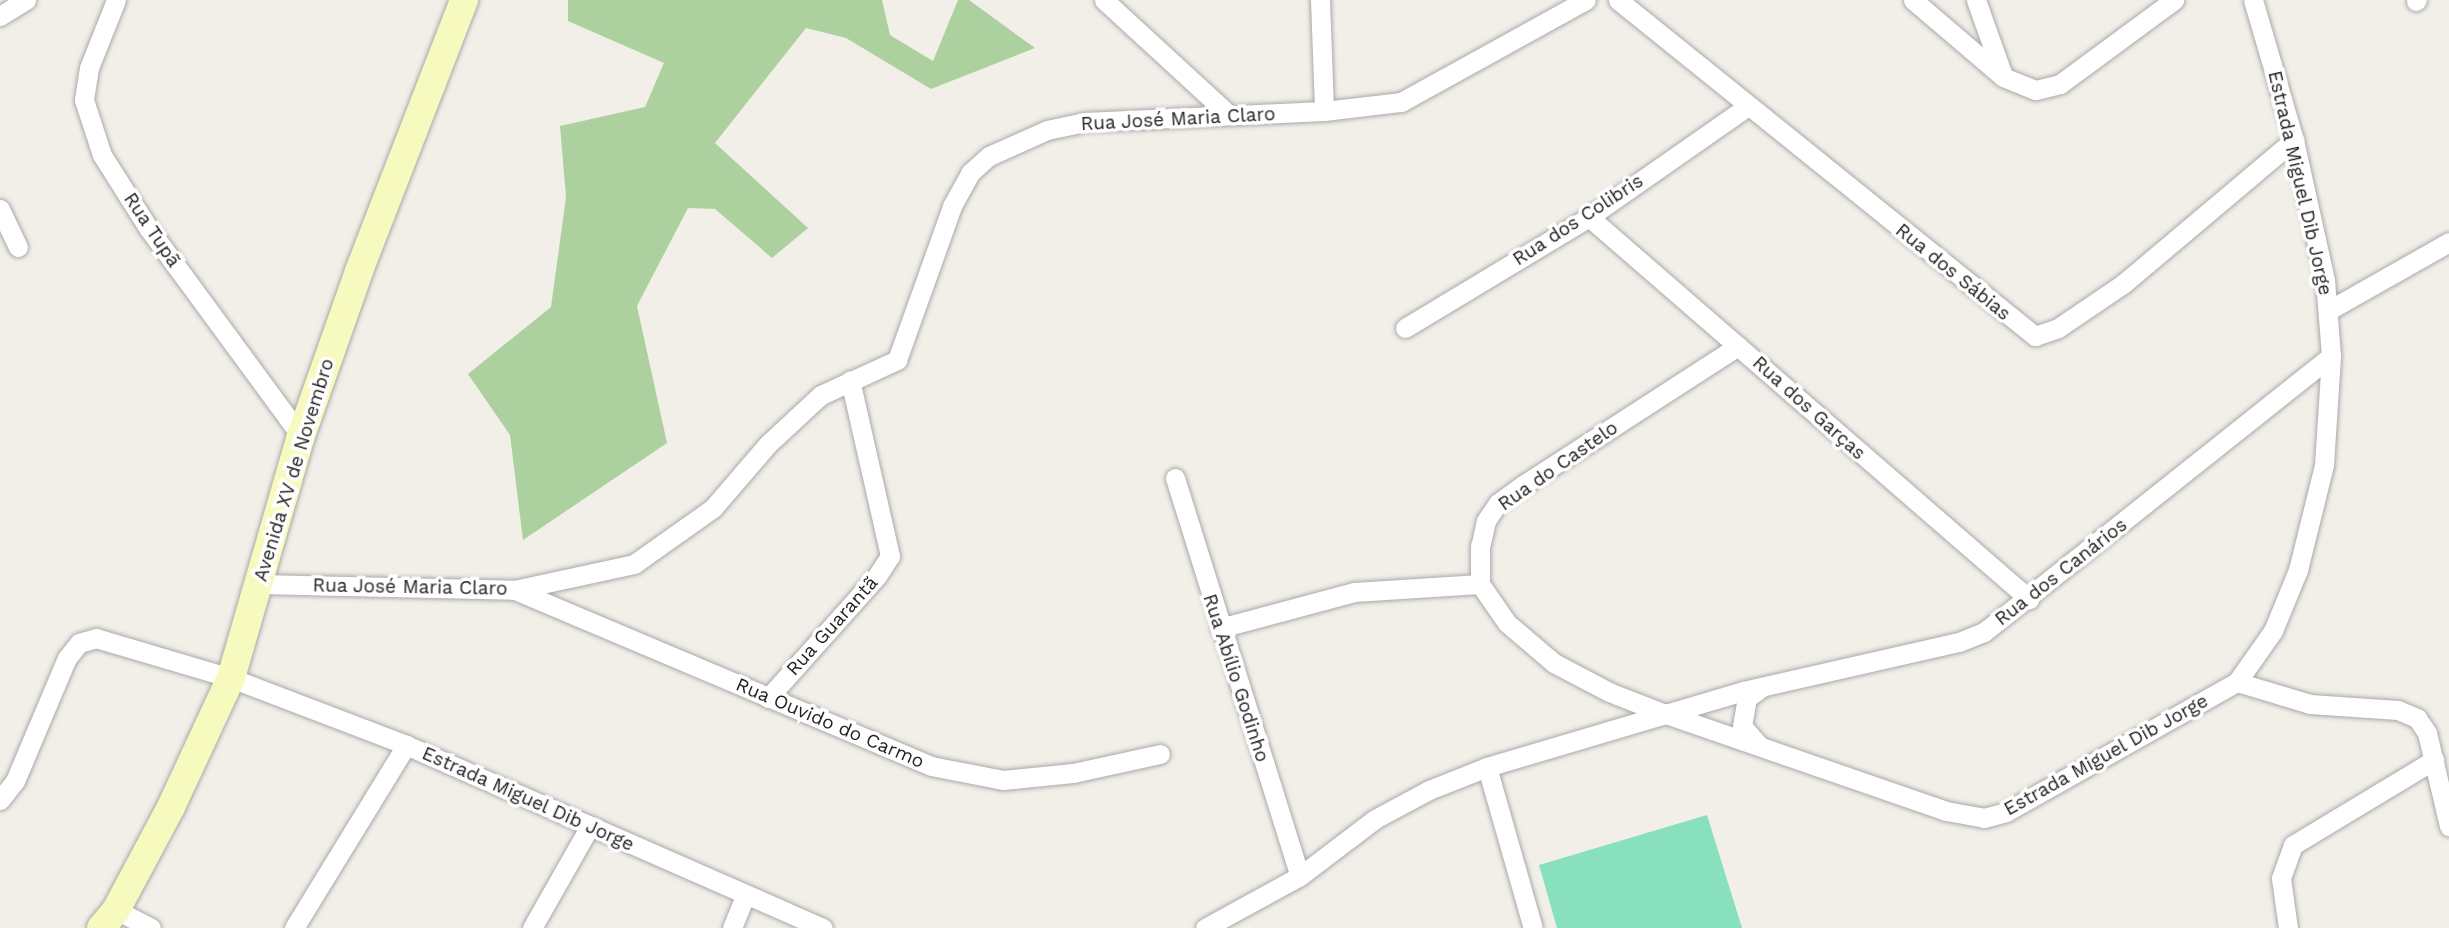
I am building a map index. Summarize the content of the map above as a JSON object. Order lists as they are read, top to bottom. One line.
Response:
{"streets":{"street":["Rua José Maria Claro","Estrada Miguel Dib Jorge","Rua dos Colibris","Rua Tupã","Rua dos Sábias","Rua dos Garças","Rua do Castelo","Avenida XV de Novembro","Rua dos Canários","Rua Guarantã","Rua Abílio Godinho","Rua Ouvido do Carmo"]},"crossings":[["Rua José Maria Claro","Avenida XV de Novembro"],["Rua José Maria Claro","Rua Guarantã"],["Rua José Maria Claro","Rua Ouvido do Carmo"],["Estrada Miguel Dib Jorge","Rua dos Sábias"],["Estrada Miguel Dib Jorge","Avenida XV de Novembro"],["Estrada Miguel Dib Jorge","Rua dos Canários"],["Rua dos Colibris","Rua dos Sábias"],["Rua dos Colibris","Rua dos Garças"],["Rua Tupã","Avenida XV de Novembro"],["Rua dos Garças","Rua do Castelo"],["Rua dos Garças","Rua dos Canários"],["Rua Guarantã","Rua Ouvido do Carmo"]]}
